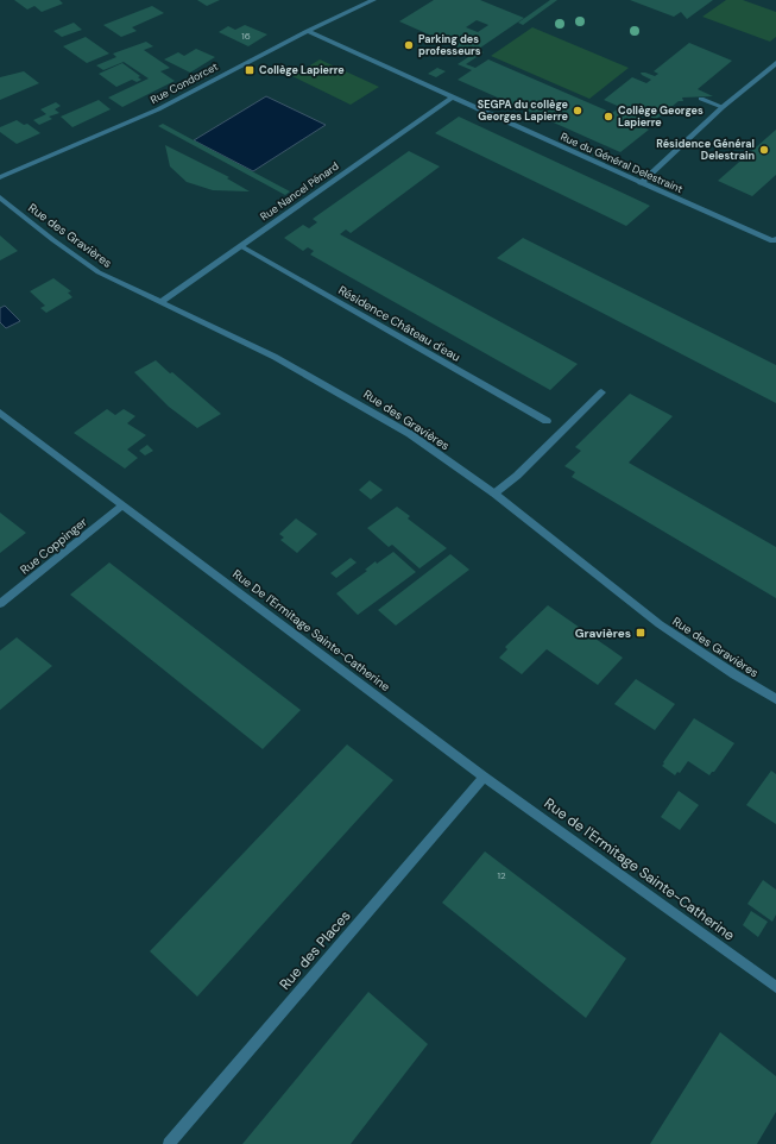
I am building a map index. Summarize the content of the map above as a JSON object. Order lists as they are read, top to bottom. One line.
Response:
{"streets":{"street":["Rue Condorcet","Rue du Général Delestraint","Rue Nancel Pénard","Rue des Gravières","Résidence Château d'eau","Rue Coppinger","Rue De l'Ermitage Sainte-Catherine","Rue de l'Ermitage Sainte-Catherine","Rue des Places"]},"crossings":[["Rue Condorcet","Rue du Général Delestraint"],["Rue du Général Delestraint","Rue Nancel Pénard"],["Rue Nancel Pénard","Rue des Gravières"],["Rue Nancel Pénard","Résidence Château d'eau"],["Rue Coppinger","Rue De l'Ermitage Sainte-Catherine"],["Rue De l'Ermitage Sainte-Catherine","Rue de l'Ermitage Sainte-Catherine"],["Rue De l'Ermitage Sainte-Catherine","Rue des Places"],["Rue de l'Ermitage Sainte-Catherine","Rue des Places"]],"places":{"other":["Parking des professeurs","SEGPA du collège Georges Lapierre","Collège Georges Lapierre","Résidence Général Delestrain"],"transit":["Collège Lapierre","Gravières"]},"house_numbers":["16","12"]}
